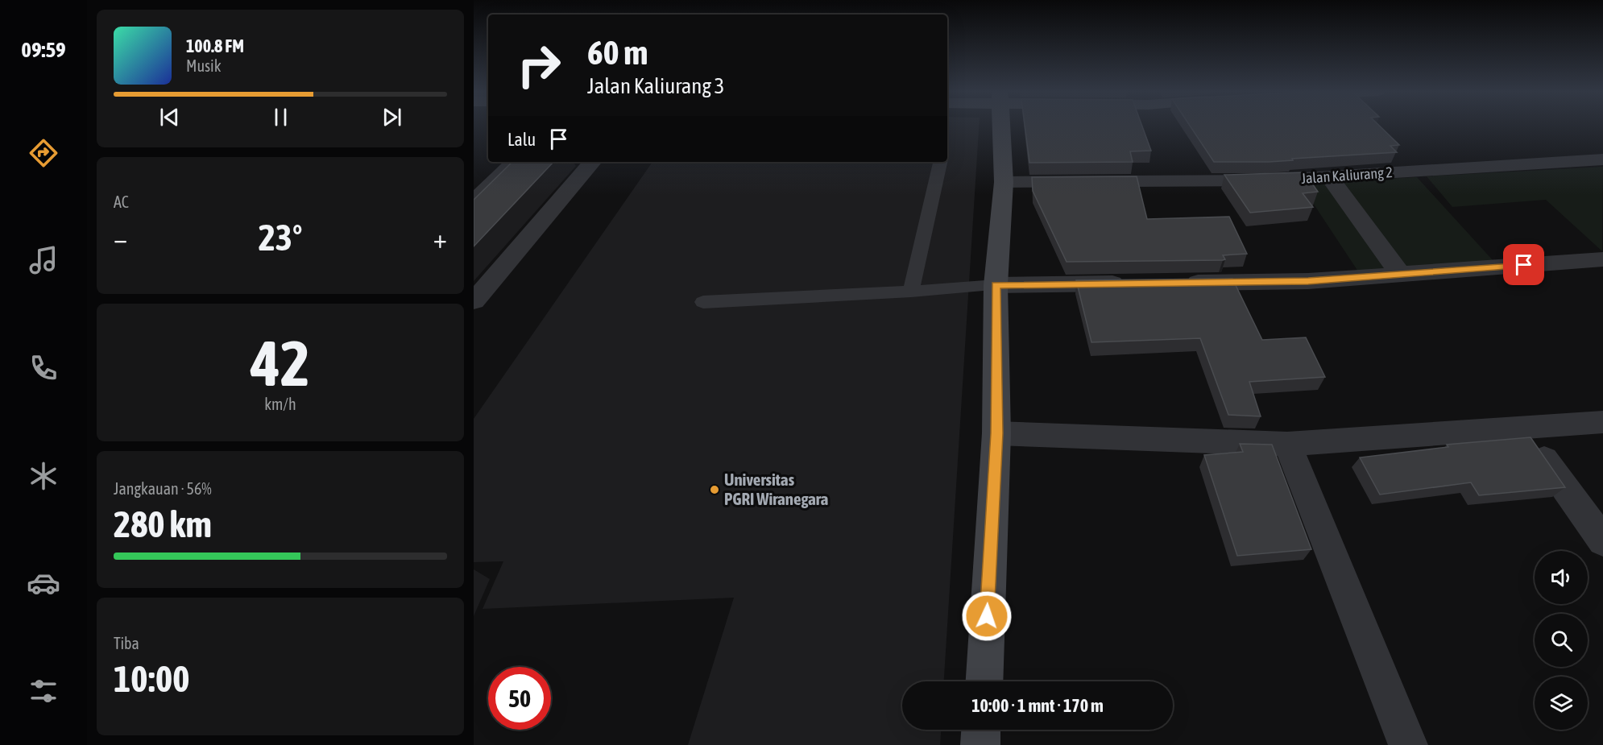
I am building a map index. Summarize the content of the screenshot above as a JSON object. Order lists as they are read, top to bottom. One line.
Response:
{"streets":{"street":["Jalan Kaliurang 2"]},"places":["Universitas PGRI Wiranegara"],"page":{"tabs":"09:59","turn":["60 m","Jalan Kaliurang 3"],"song":["100.8 FM","Musik"],"then":"Lalu","tile":["AC",["42","km/h"],["Jangkauan · 56%","280 km"],["Tiba","10:00"]],"heat":["−","23°","+"],"limit":"50","trip":"10:00 · 1 mnt · 170 m"}}
